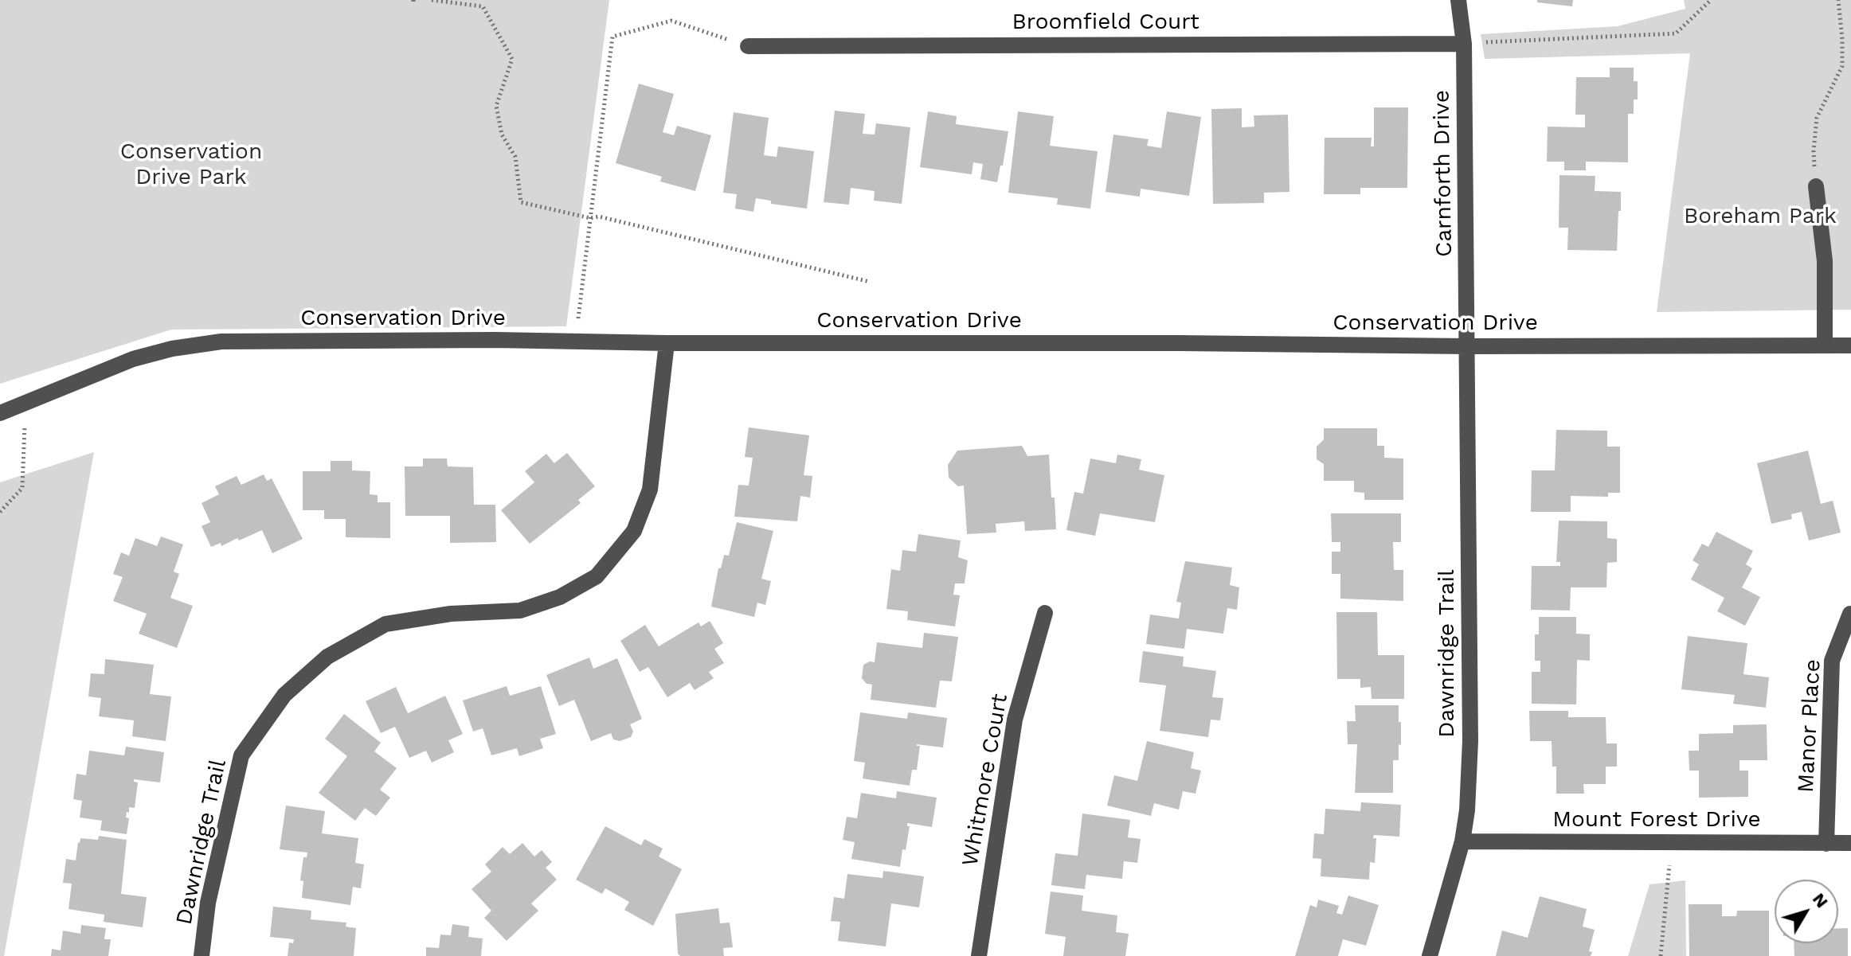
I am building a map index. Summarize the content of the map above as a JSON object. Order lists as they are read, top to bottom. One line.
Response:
{"streets":{"street":["Broomfield Court","Carnforth Drive","Conservation Drive","Dawnridge Trail","Manor Place","Whitmore Court","Mount Forest Drive"]},"crossings":[["Broomfield Court","Carnforth Drive"],["Carnforth Drive","Conservation Drive"],["Carnforth Drive","Dawnridge Trail"],["Conservation Drive","Dawnridge Trail"],["Dawnridge Trail","Mount Forest Drive"],["Manor Place","Mount Forest Drive"]],"parks":["Conservation Drive Park","Boreham Park"],"north":"top right"}
